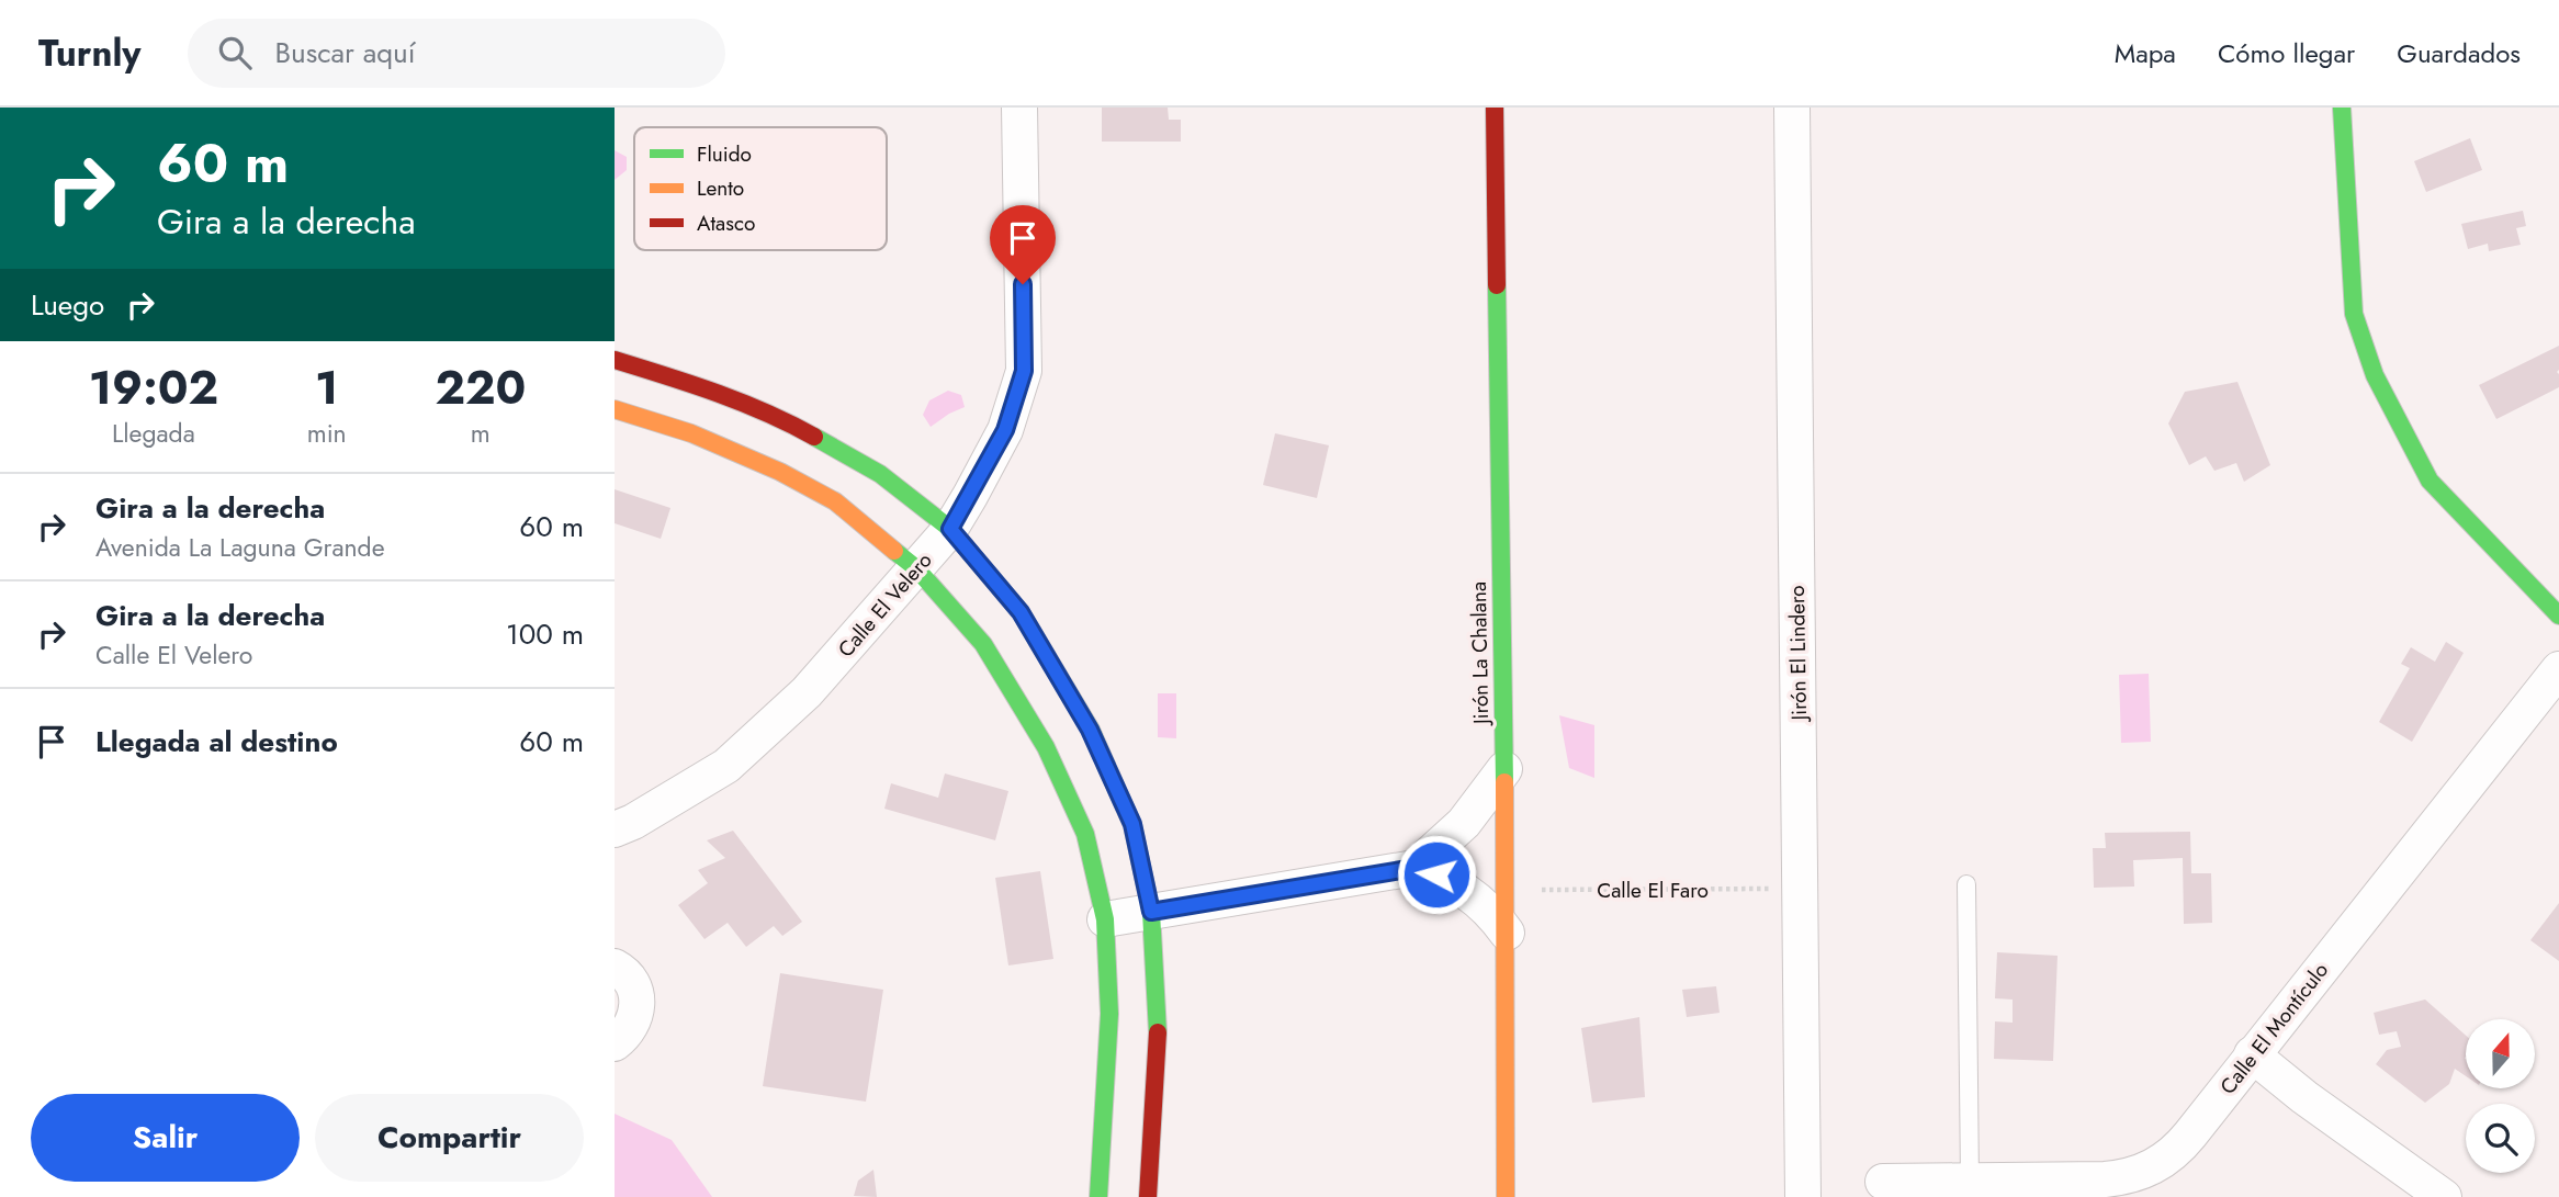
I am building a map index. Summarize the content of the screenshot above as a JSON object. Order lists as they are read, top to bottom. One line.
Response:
{"streets":{"street":["Calle El Velero","Jirón La Chalana","Jirón El Lindero","Calle El Montículo"],"path":["Calle El Faro"]},"crossings":[["Jirón La Chalana","Calle El Faro"],["Jirón El Lindero","Calle El Faro"]],"legend":["Fluido","Lento","Atasco"],"north":"top","page":{"header":"Turnly","search":"Buscar aquí","nav":["Mapa","Cómo llegar","Guardados"],"turn":["60 m","Gira a la derecha"],"then":"Luego","eta":["19:02","Llegada","1","min","220","m"],"list":[{"name":"Gira a la derecha","note":"Avenida La Laguna Grande","value":"60 m"},{"name":"Gira a la derecha","note":"Calle El Velero","value":"100 m"},{"name":"Llegada al destino","value":"60 m"}],"buttons":["Salir","Compartir"]}}
